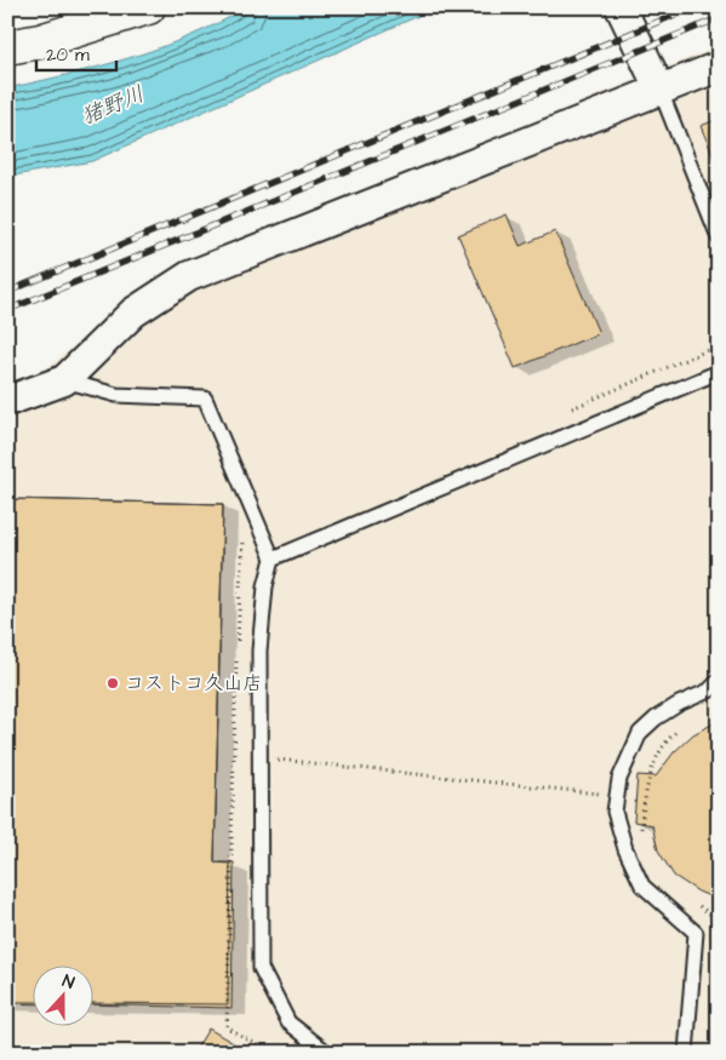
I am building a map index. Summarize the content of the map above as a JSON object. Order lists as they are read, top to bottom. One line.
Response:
{"water":["猪野川"],"places":["コストコ久山店"],"scale_bar":"20 m","north":"top"}
